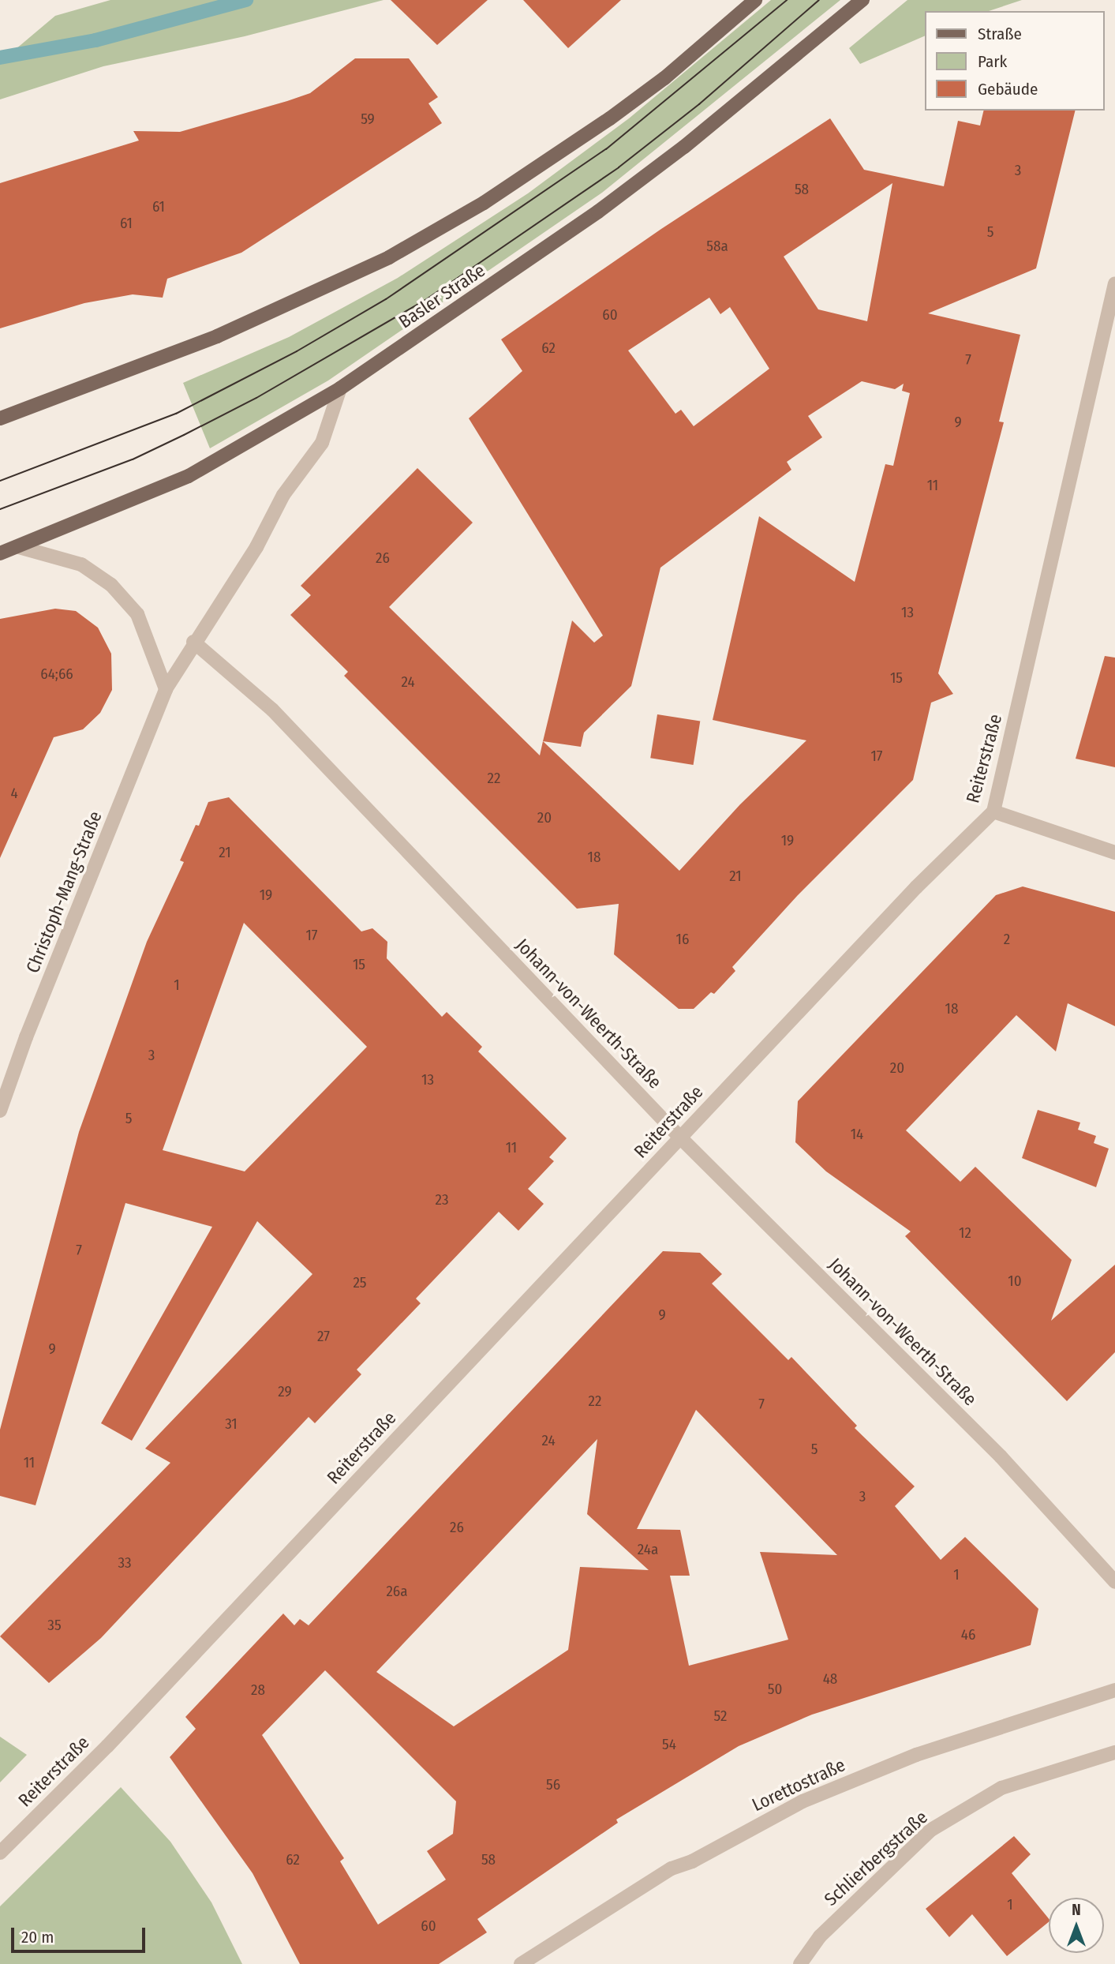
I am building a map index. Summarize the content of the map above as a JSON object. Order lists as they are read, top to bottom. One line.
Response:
{"streets":{"main road":["Basler Straße"],"street":["Reiterstraße","Christoph-Mang-Straße","Johann-von-Weerth-Straße","Lorettostraße","Schlierbergstraße"]},"crossings":[["Basler Straße","Christoph-Mang-Straße"],["Reiterstraße","Johann-von-Weerth-Straße"],["Christoph-Mang-Straße","Johann-von-Weerth-Straße"]],"house_numbers":["59","3","58","61","61","5","58a","60","62","7","9","11","26","13","64;66","15","24","17","22","4","20","19","21","18","21","19","17","16","2","15","1","18","3","20","13","5","14","11","23","12","7","10","25","9","27","9","29","22","7","31","24","5","11","3","26","24a","33","1","26a","35","46","48","50","28","52","54","56","62","58","1","60"],"legend":["Straße","Park","Gebäude"],"scale_bar":"20 m","north":"top"}
